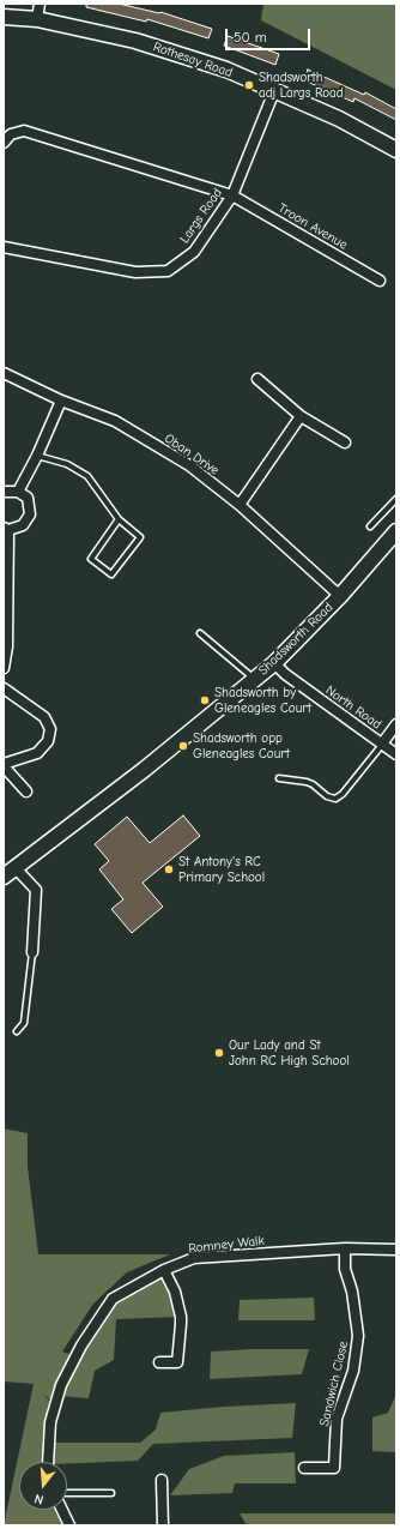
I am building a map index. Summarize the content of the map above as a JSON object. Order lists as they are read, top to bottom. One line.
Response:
{"streets":{"main road":["Rothesay Road","Shadsworth Road"],"street":["Largs Road","Troon Avenue","Oban Drive","North Road","Romney Walk","Sandwich Close"]},"crossings":[["Rothesay Road","Largs Road"],["Largs Road","Troon Avenue"],["Oban Drive","Shadsworth Road"],["Shadsworth Road","North Road"],["Romney Walk","Sandwich Close"]],"places":["Shadsworth adj Largs Road","Shadsworth by Gleneagles Court","Shadsworth opp Gleneagles Court","St Antony's RC Primary School","Our Lady and St John RC High School"],"scale_bar":"50 m","north":"bottom"}
